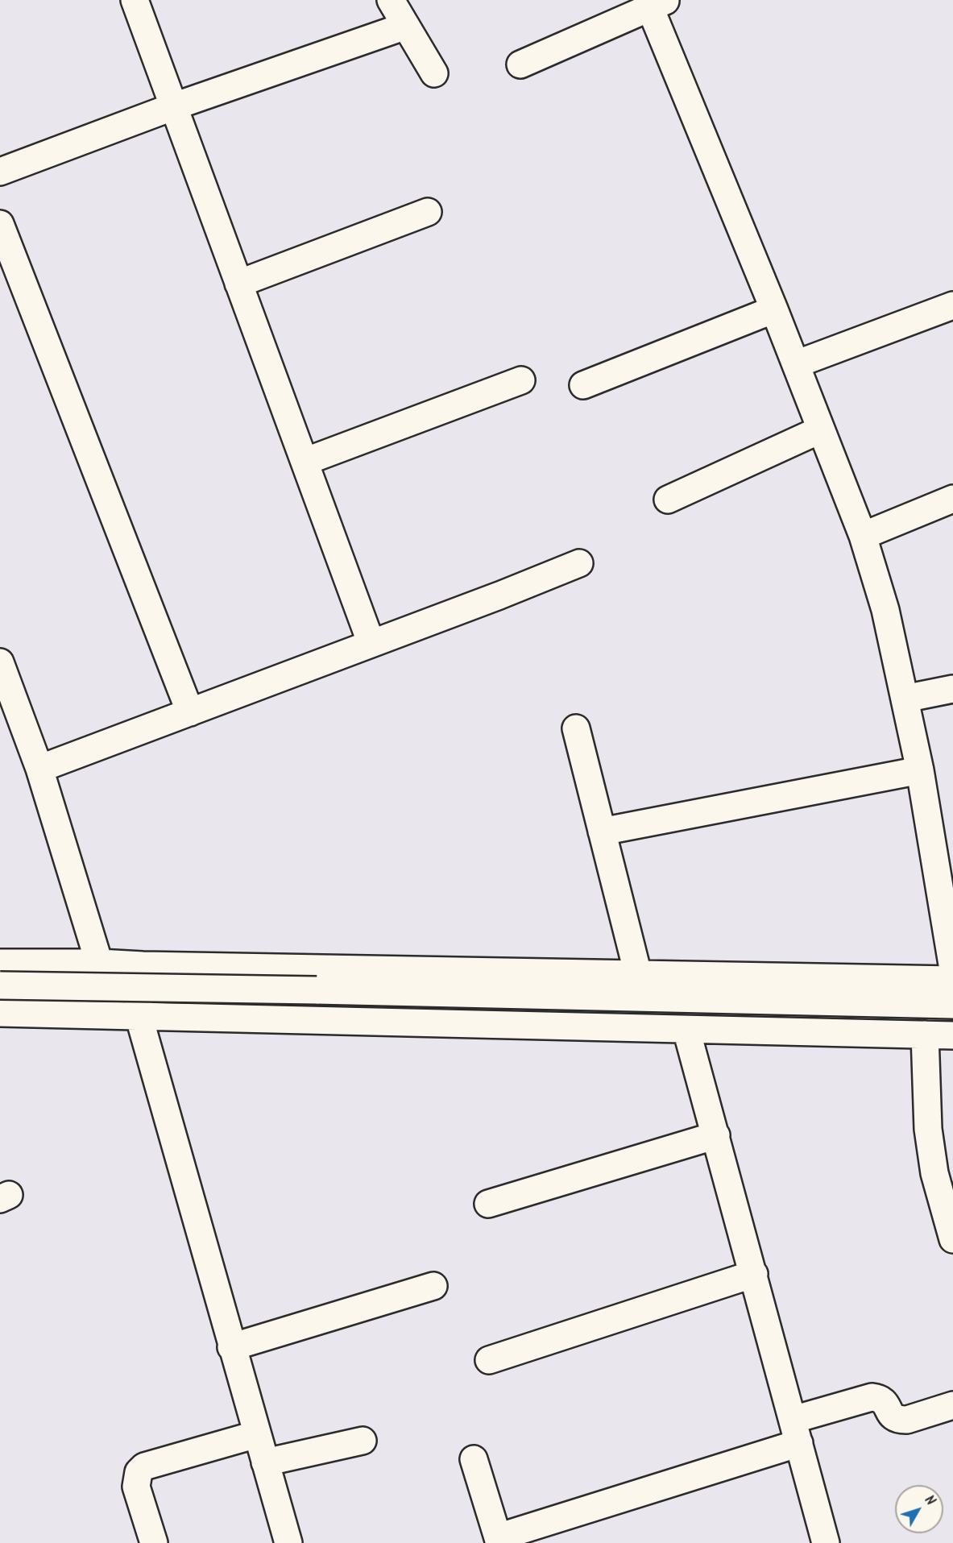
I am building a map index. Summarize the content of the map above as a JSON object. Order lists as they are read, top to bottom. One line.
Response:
{"north":"top right"}
